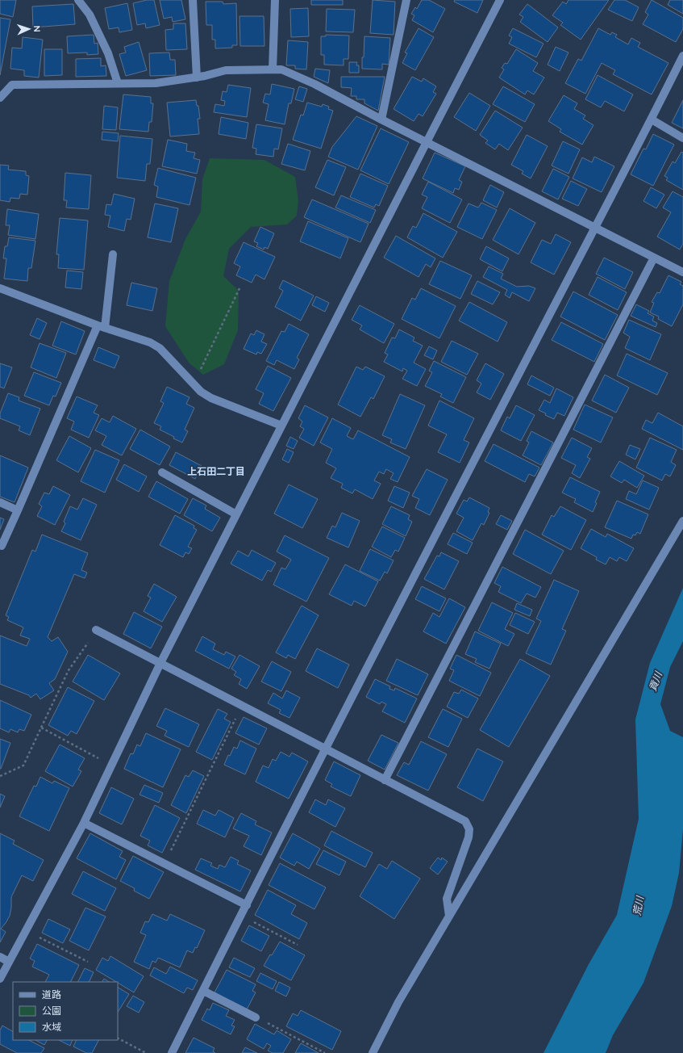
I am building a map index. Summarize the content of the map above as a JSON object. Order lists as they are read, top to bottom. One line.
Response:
{"districts":["上石田二丁目"],"water":["貢川","荒川"],"legend":["道路","公園","水域"],"north":"right"}
